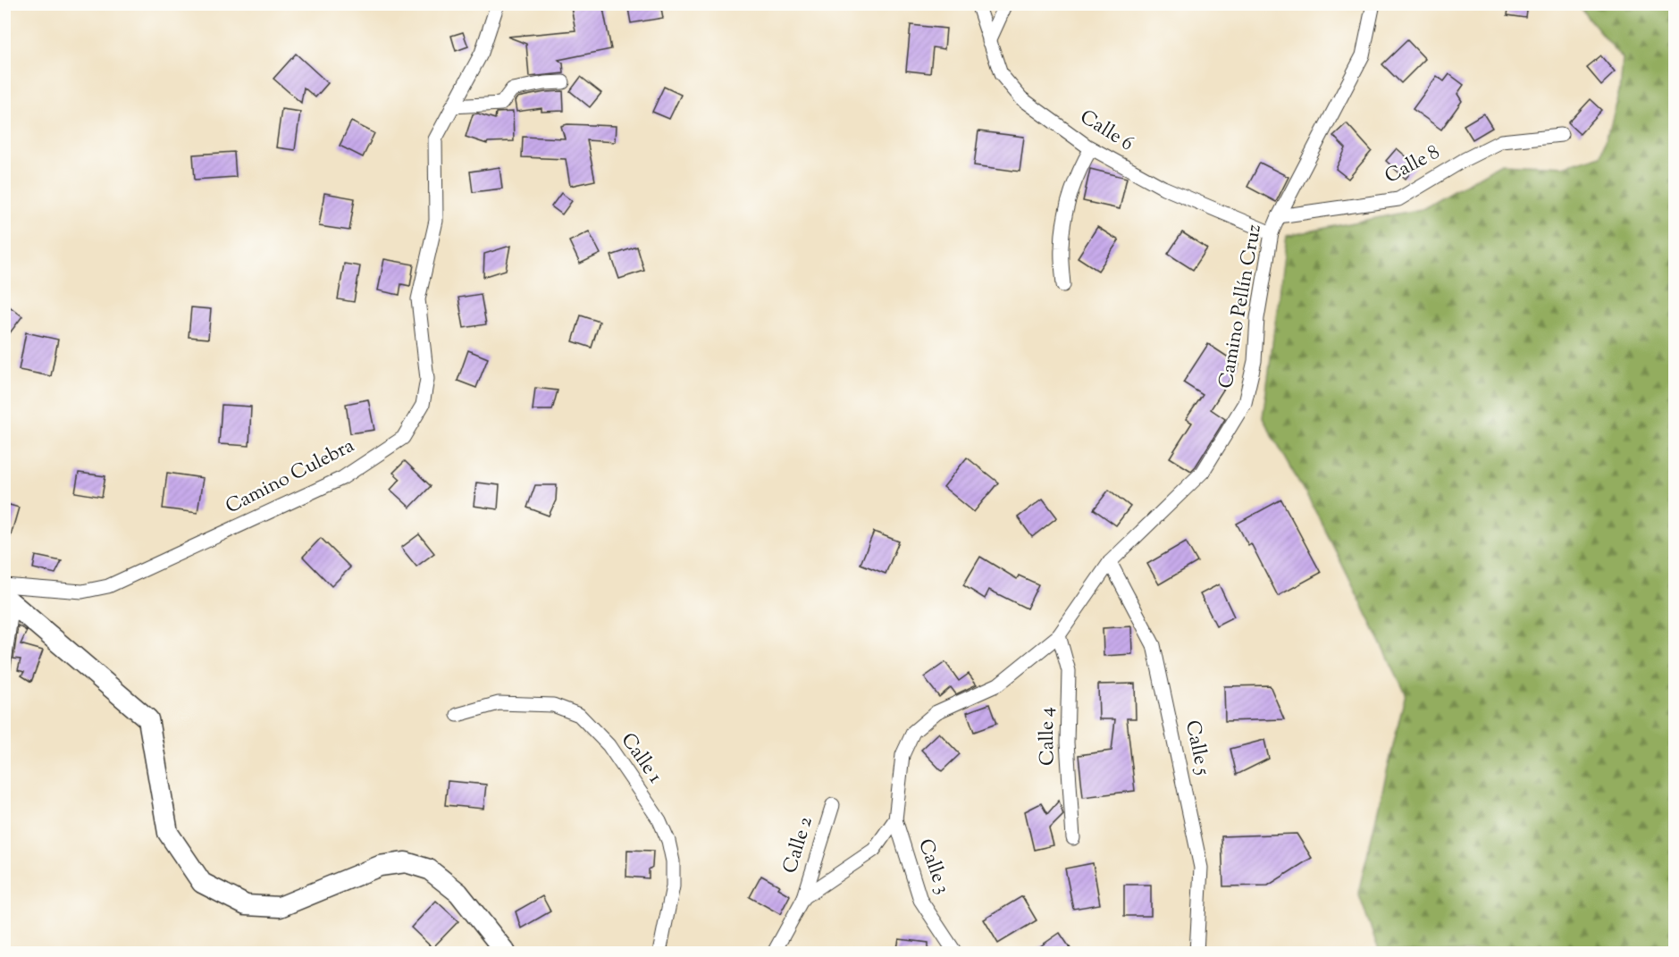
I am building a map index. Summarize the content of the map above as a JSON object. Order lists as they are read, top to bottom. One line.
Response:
{"streets":{"street":["Calle 6","Calle 8","Camino Pellín Cruz","Camino Culebra","Calle 4","Calle 5","Calle 1","Calle 2","Calle 3"]},"crossings":[["Calle 6","Camino Pellín Cruz"],["Calle 8","Camino Pellín Cruz"],["Camino Pellín Cruz","Calle 4"],["Camino Pellín Cruz","Calle 5"],["Camino Pellín Cruz","Calle 2"],["Camino Pellín Cruz","Calle 3"]]}
